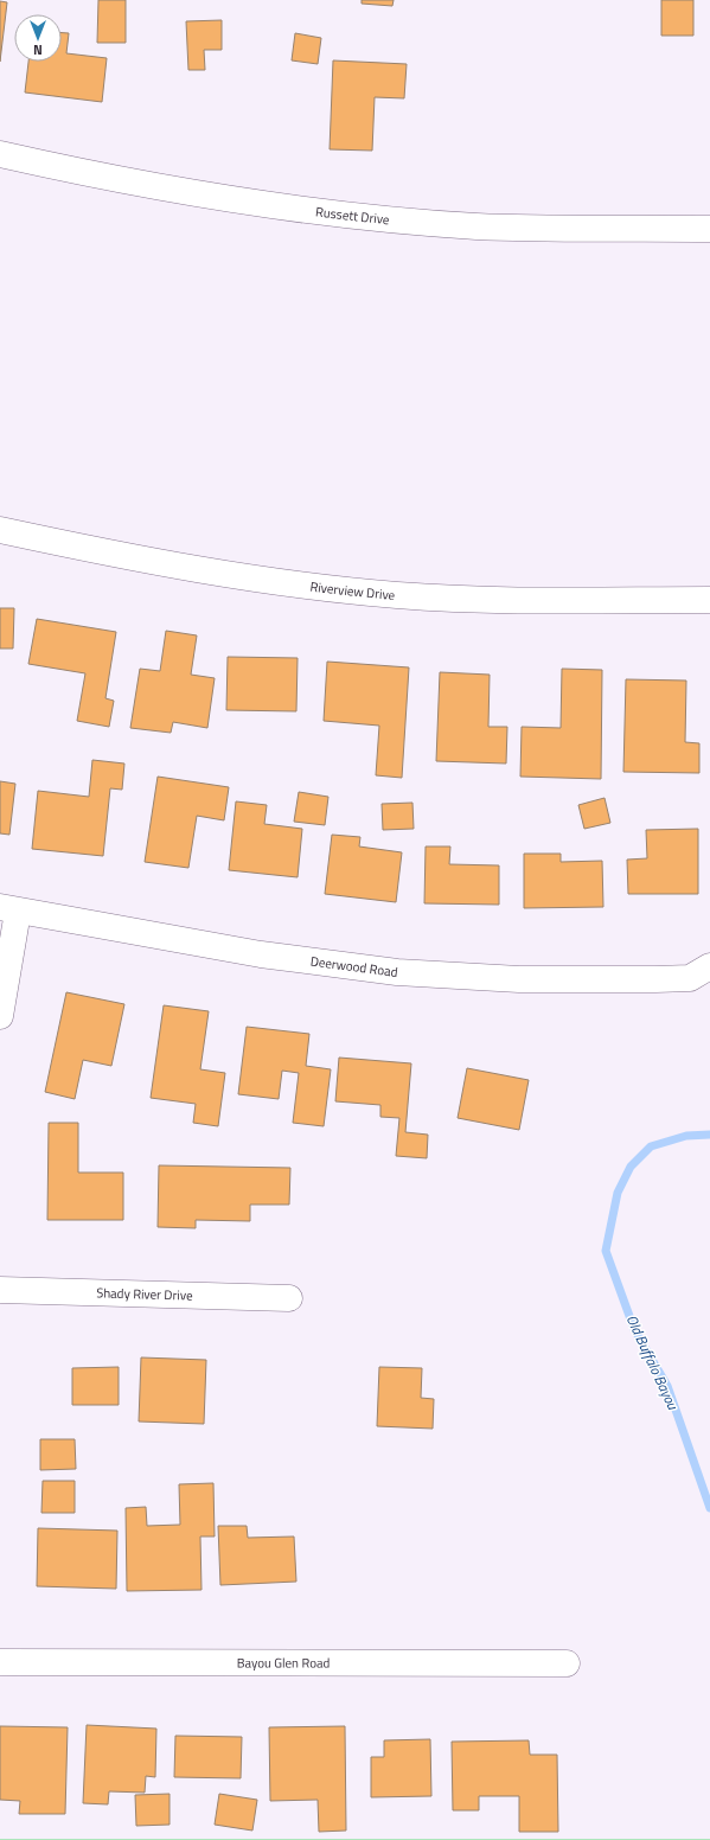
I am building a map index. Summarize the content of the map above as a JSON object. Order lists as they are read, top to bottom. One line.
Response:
{"streets":{"street":["Russett Drive","Riverview Drive","Deerwood Road","Shady River Drive","Bayou Glen Road"]},"water":["Old Buffalo Bayou"],"north":"bottom"}
